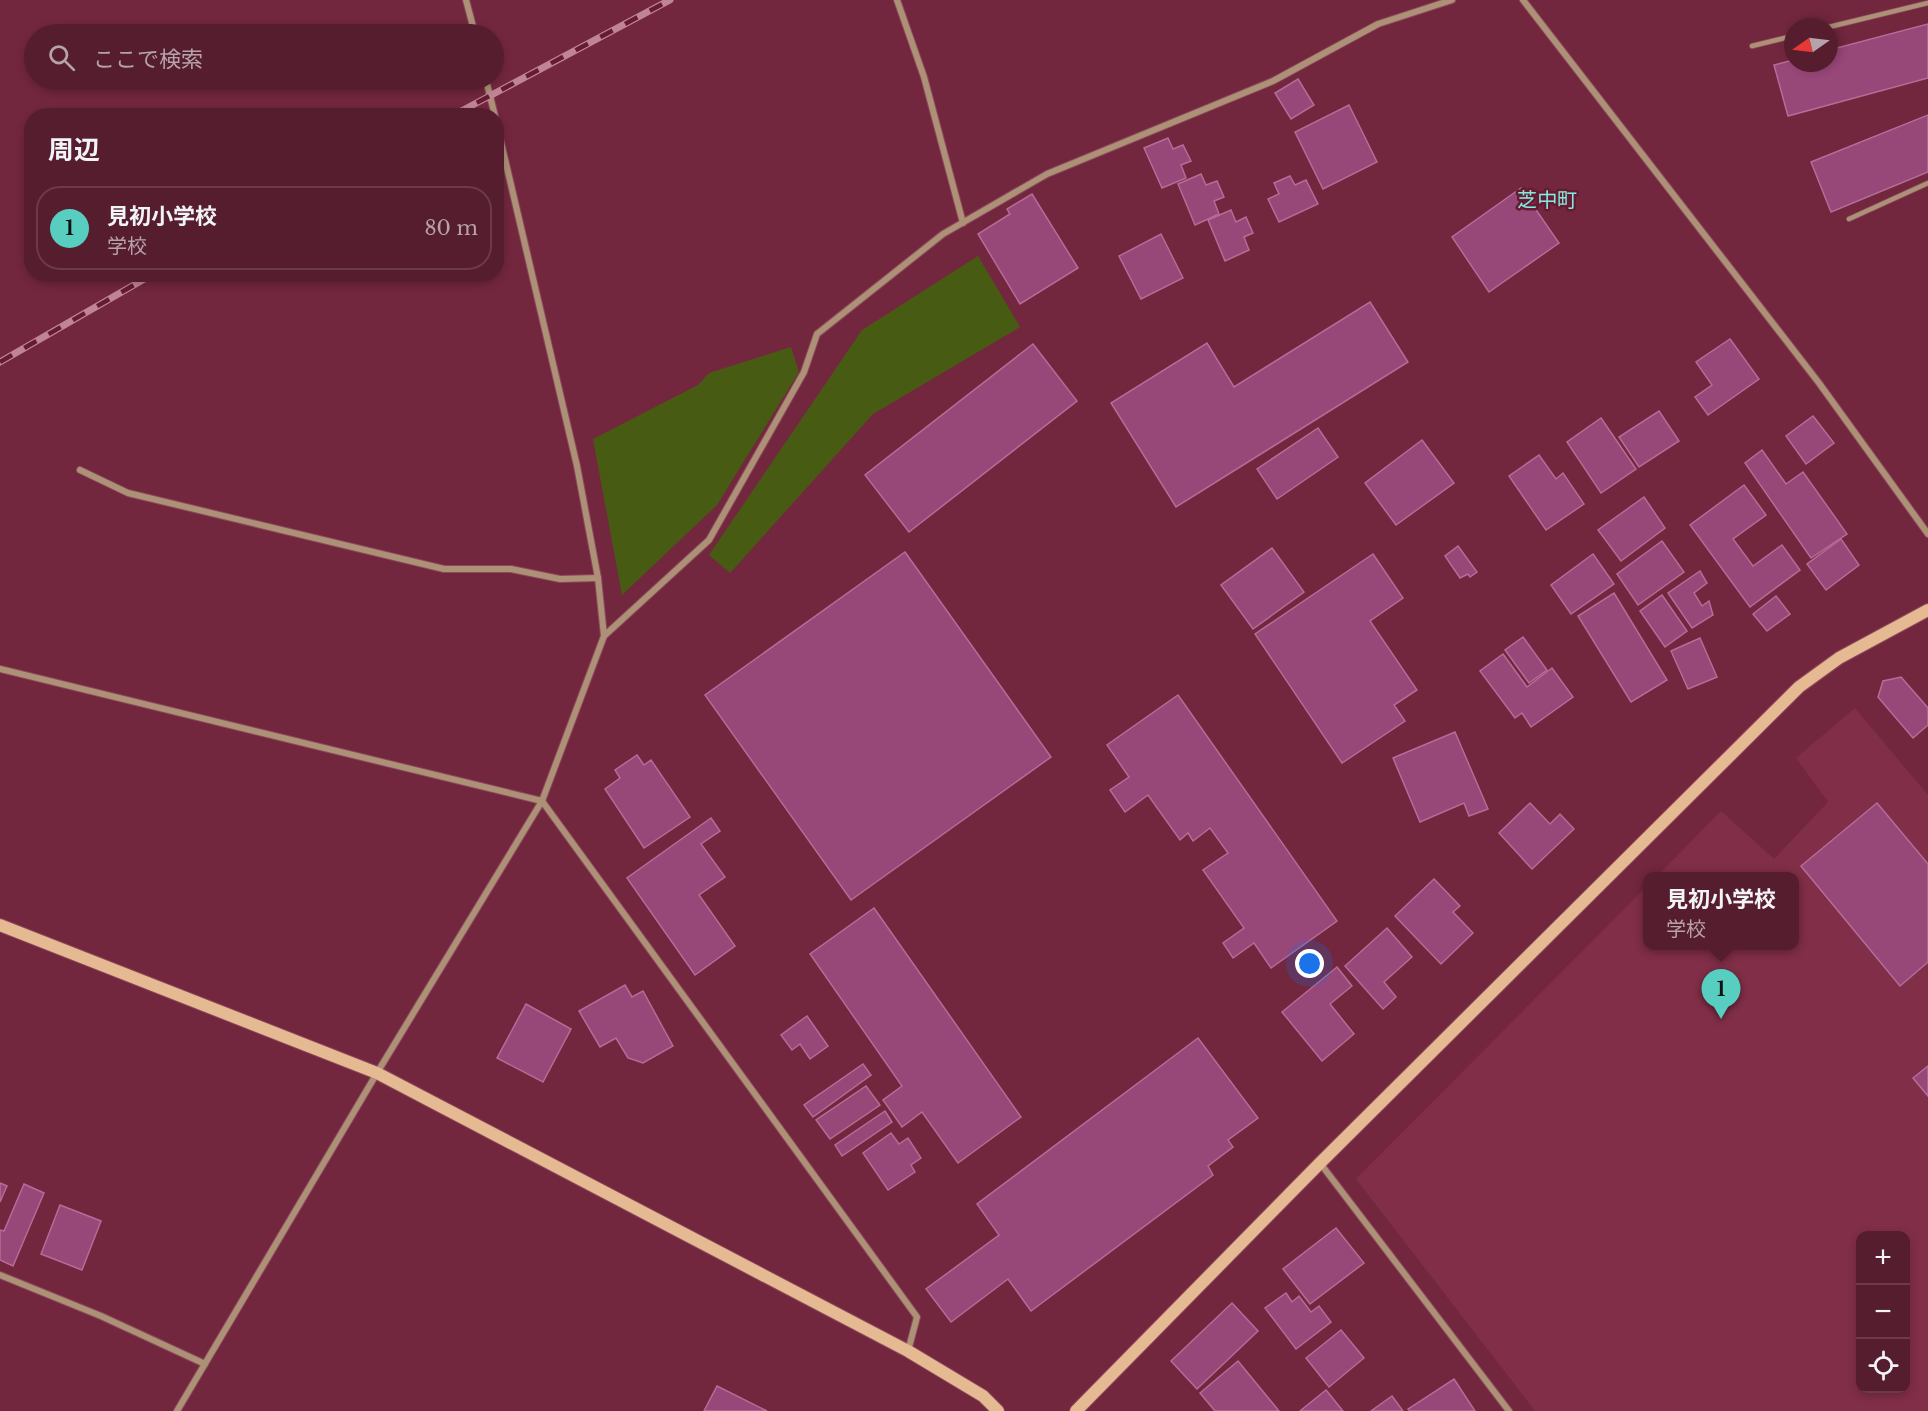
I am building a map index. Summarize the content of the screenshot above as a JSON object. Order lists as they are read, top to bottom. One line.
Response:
{"districts":["芝中町"],"north":"left","page":{"search":"ここで検索","heading":"周辺","list":[{"mark":"1","name":"見初小学校","note":"学校","value":"80 m"}],"popup":["見初小学校","学校"],"pins":"1","map_buttons":["+","−"]}}
